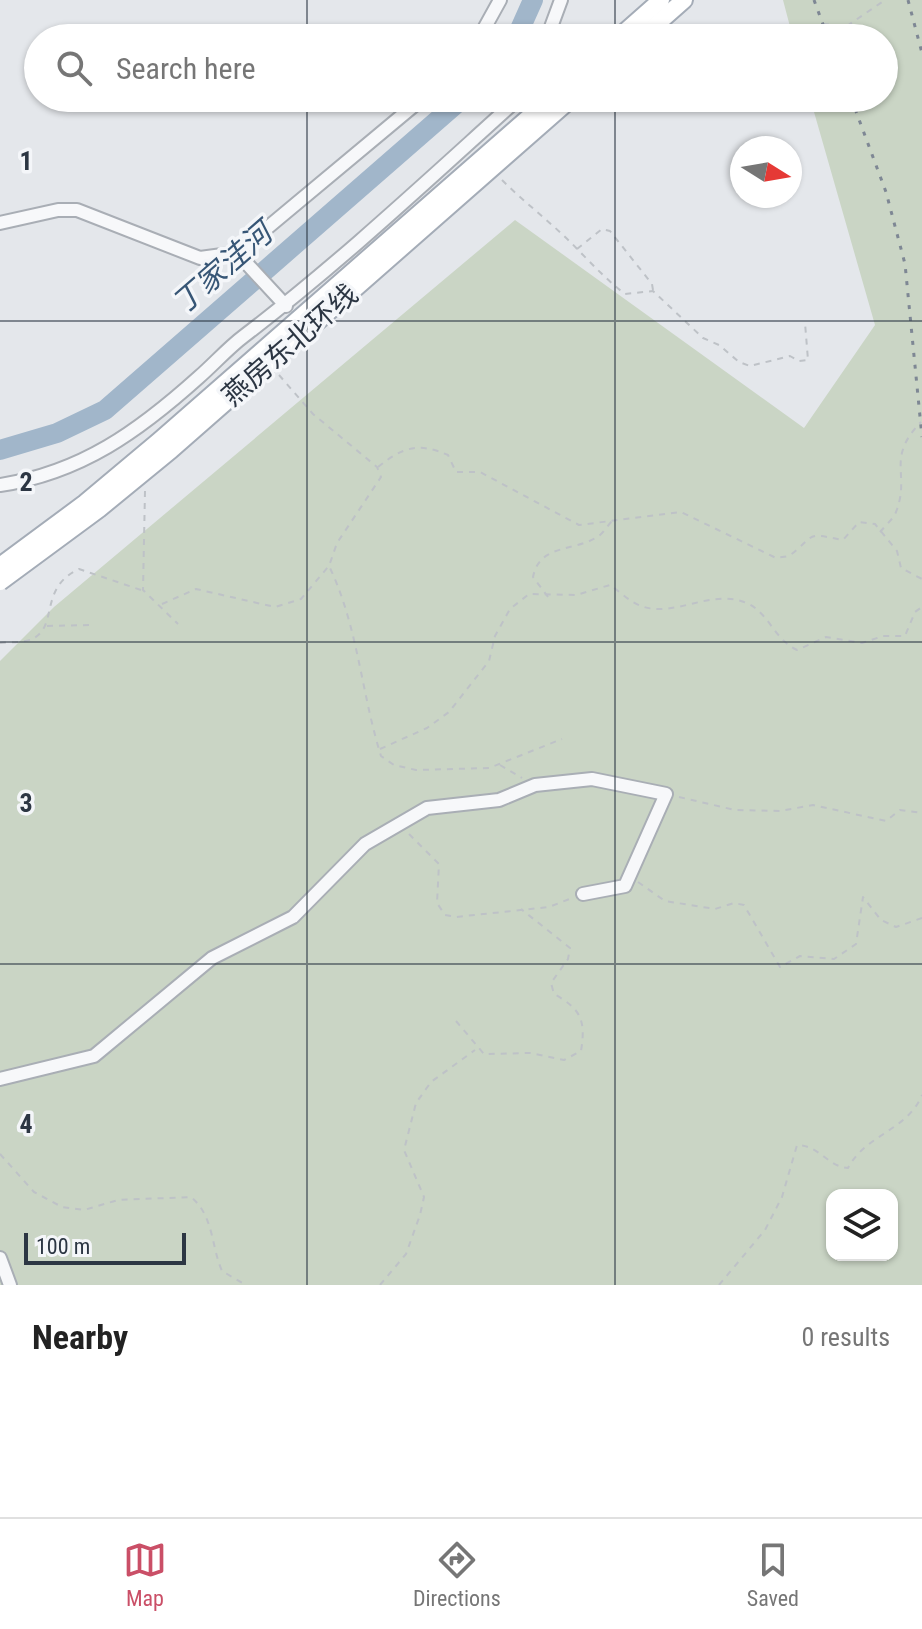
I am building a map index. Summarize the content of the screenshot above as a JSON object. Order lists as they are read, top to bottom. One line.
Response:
{"streets":{"main road":["燕房东北环线"]},"water":["丁家洼河"],"scale_bar":"100 m","north":"right","page":{"search":"Search here","scale":"100 m","heading":["Nearby","0 results"],"nav":["Map","Directions","Saved"]},"grid":{"rows":["1","2","3","4"]}}
